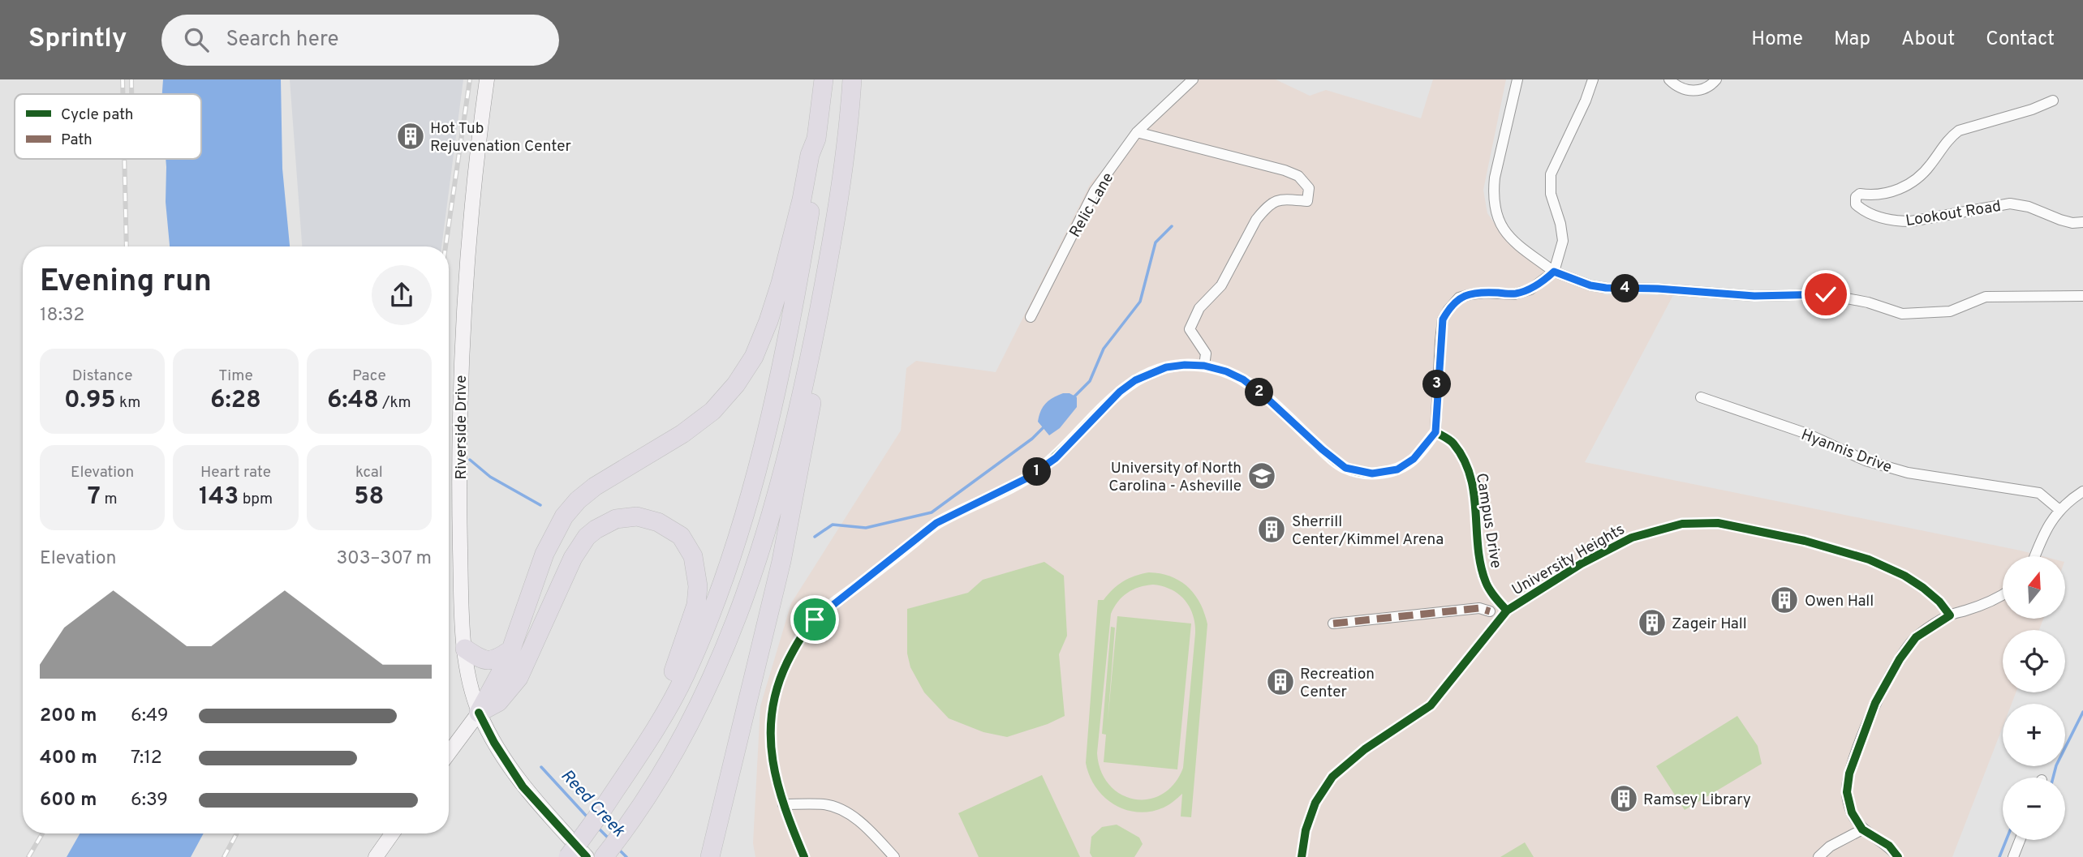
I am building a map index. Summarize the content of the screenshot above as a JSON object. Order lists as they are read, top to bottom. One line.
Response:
{"streets":{"main road":["Riverside Drive"],"street":["Relic Lane","Lookout Road","Hyannis Drive","Campus Drive","University Heights"]},"crossings":[["Campus Drive","University Heights"]],"water":["Reed Creek"],"places":{"building":["Hot Tub Rejuvenation Center","Sherrill Center/Kimmel Arena","Owen Hall","Zageir Hall","Recreation Center","Ramsey Library"],"school or university":["University of North Carolina - Asheville"]},"legend":["Cycle path","Path"],"north":"top","page":{"header":"Sprintly","search":"Search here","nav":["Home","Map","About","Contact"],"heading":["Evening run","18:32"],"pins":["4","3","2","1"],"stats":[["Distance","0.95 km"],["Time","6:28"],["Pace","6:48 /km"],["Elevation","7 m"],["Heart rate","143 bpm"],["kcal","58"]],"chart":["Elevation","303–307 m"],"map_buttons":["+","−"],"list":[{"name":"200 m","note":"6:49"},{"name":"400 m","note":"7:12"},{"name":"600 m","note":"6:39"}]}}
